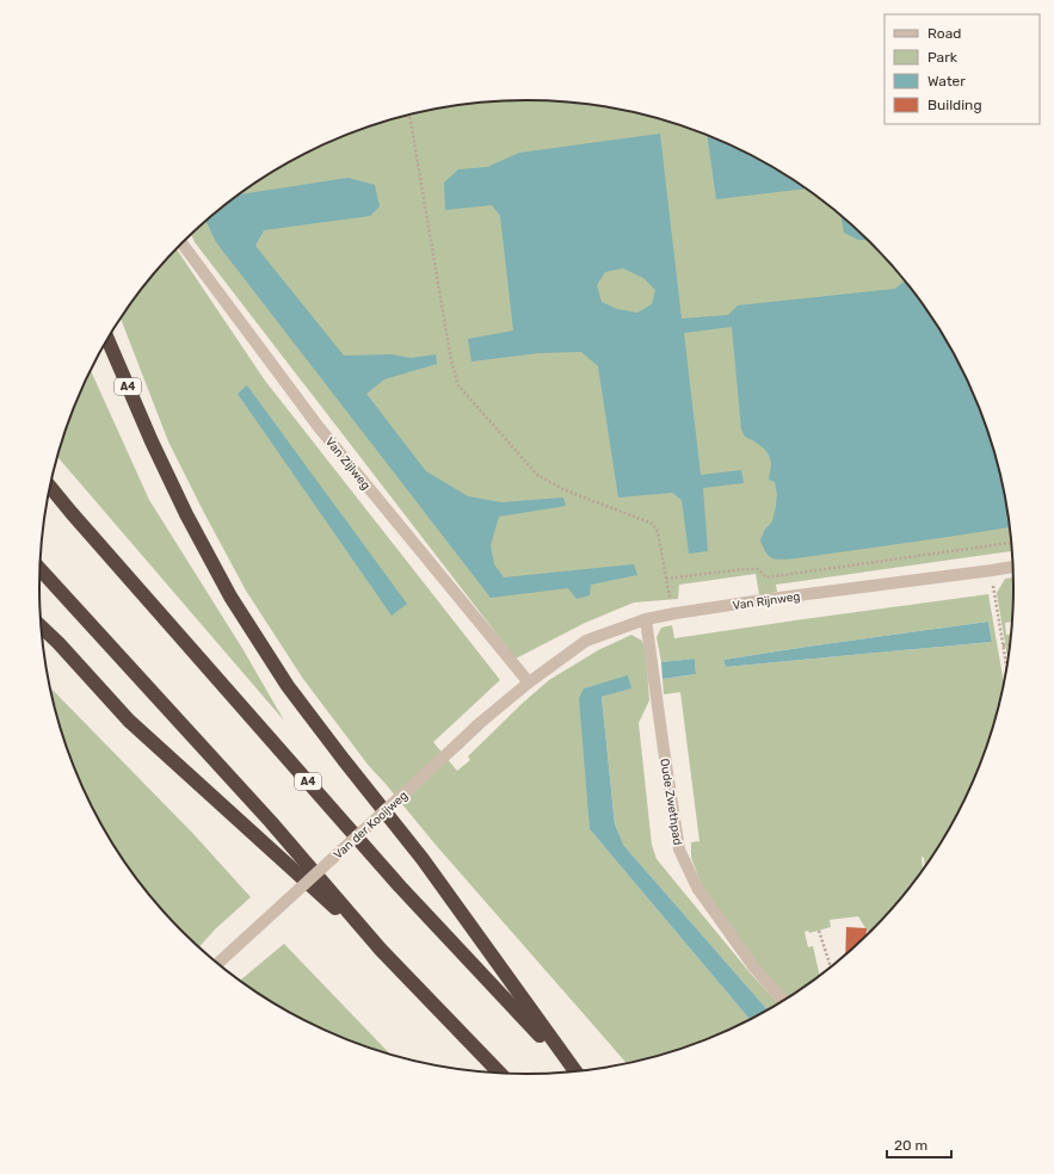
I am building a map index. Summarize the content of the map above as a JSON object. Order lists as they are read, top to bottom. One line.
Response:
{"streets":{"highway":["A4"],"street":["Van Zijlweg","Van Rijnweg","Oude Zwethpad","Van der Kooijweg"]},"crossings":[["Van Zijlweg","Van Rijnweg"],["Van Zijlweg","Van der Kooijweg"],["Van Rijnweg","Oude Zwethpad"],["Van Rijnweg","Van der Kooijweg"]],"legend":["Road","Park","Water","Building"],"scale_bar":"20 m"}
